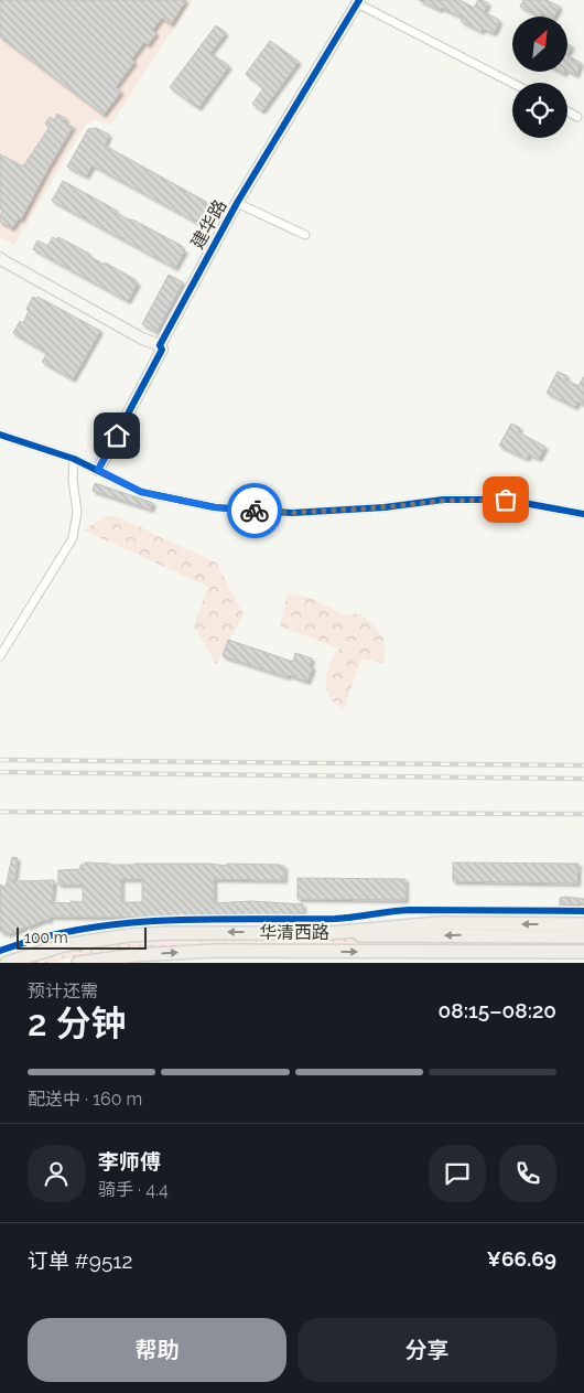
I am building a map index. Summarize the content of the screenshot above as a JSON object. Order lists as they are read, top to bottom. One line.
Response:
{"streets":{"main road":["华清西路"],"street":["建华路"]},"scale_bar":"100 m","north":"top right","page":{"scale":"100 m","heading":["2 分钟","预计还需","08:15–08:20"],"panel":["李师傅","骑手 · 4.4","订单 #9512","¥66.69"],"bar":"配送中 · 160 m","buttons":["帮助","分享"]}}
